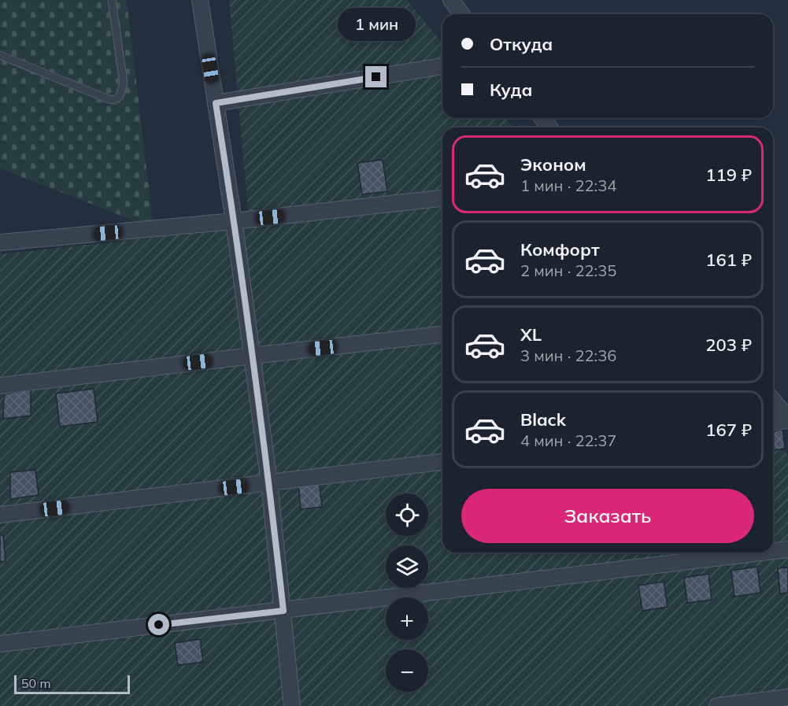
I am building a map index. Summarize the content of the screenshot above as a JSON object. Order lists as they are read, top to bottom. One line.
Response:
{"scale_bar":"50 m","page":{"bubble":"1 мин","banner":["Откуда","Куда"],"list":[{"name":"Эконом","note":"1 мин · 22:34","value":"119 ₽"},{"name":"Комфорт","note":"2 мин · 22:35","value":"161 ₽"},{"name":"XL","note":"3 мин · 22:36","value":"203 ₽"},{"name":"Black","note":"4 мин · 22:37","value":"167 ₽"}],"buttons":"Заказать","map_buttons":["+","−"],"scale":"50 m"}}
